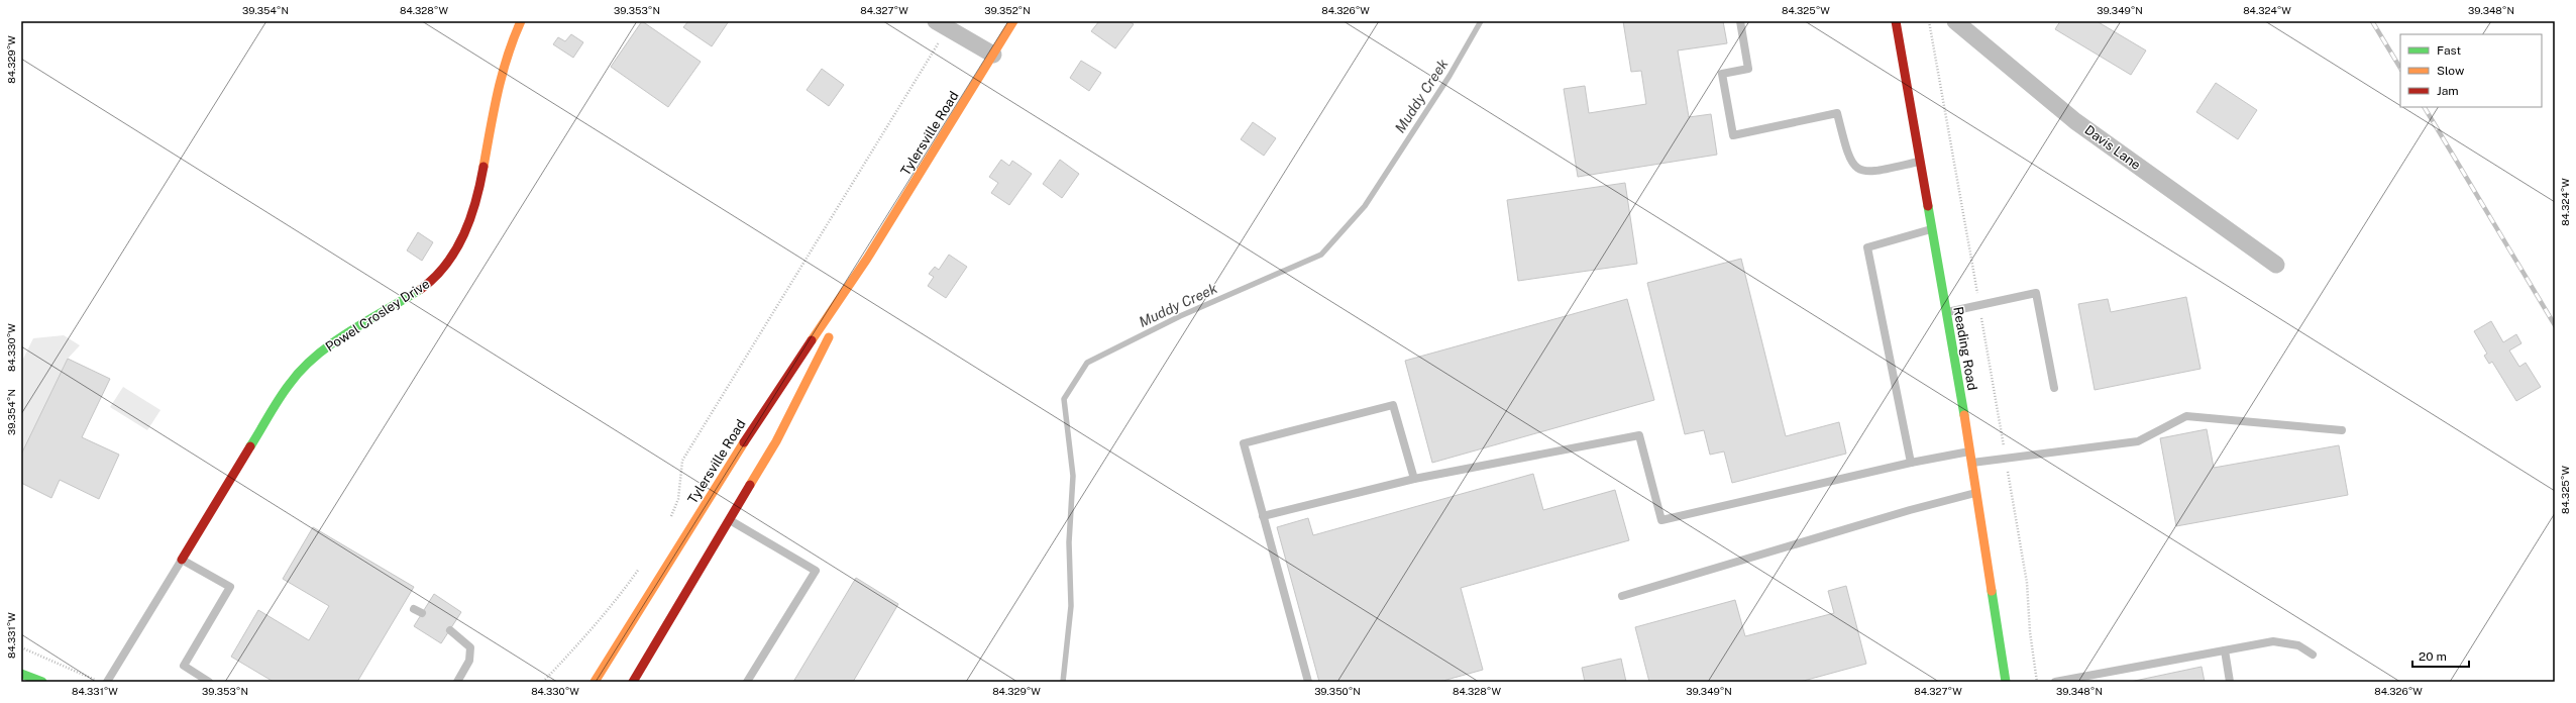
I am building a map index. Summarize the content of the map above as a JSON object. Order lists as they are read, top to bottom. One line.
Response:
{"streets":{"main road":["Tylersville Road","Powel Crosley Drive","Reading Road"],"street":["Davis Lane"]},"water":["Muddy Creek"],"legend":["Fast","Slow","Jam"],"scale_bar":"20 m","coordinates":["39.354°N","84.328°W","39.353°N","84.327°W","39.352°N","84.326°W","84.325°W","39.349°N","84.324°W","39.348°N","84.329°W","84.330°W","84.331°W","39.350°N"]}
